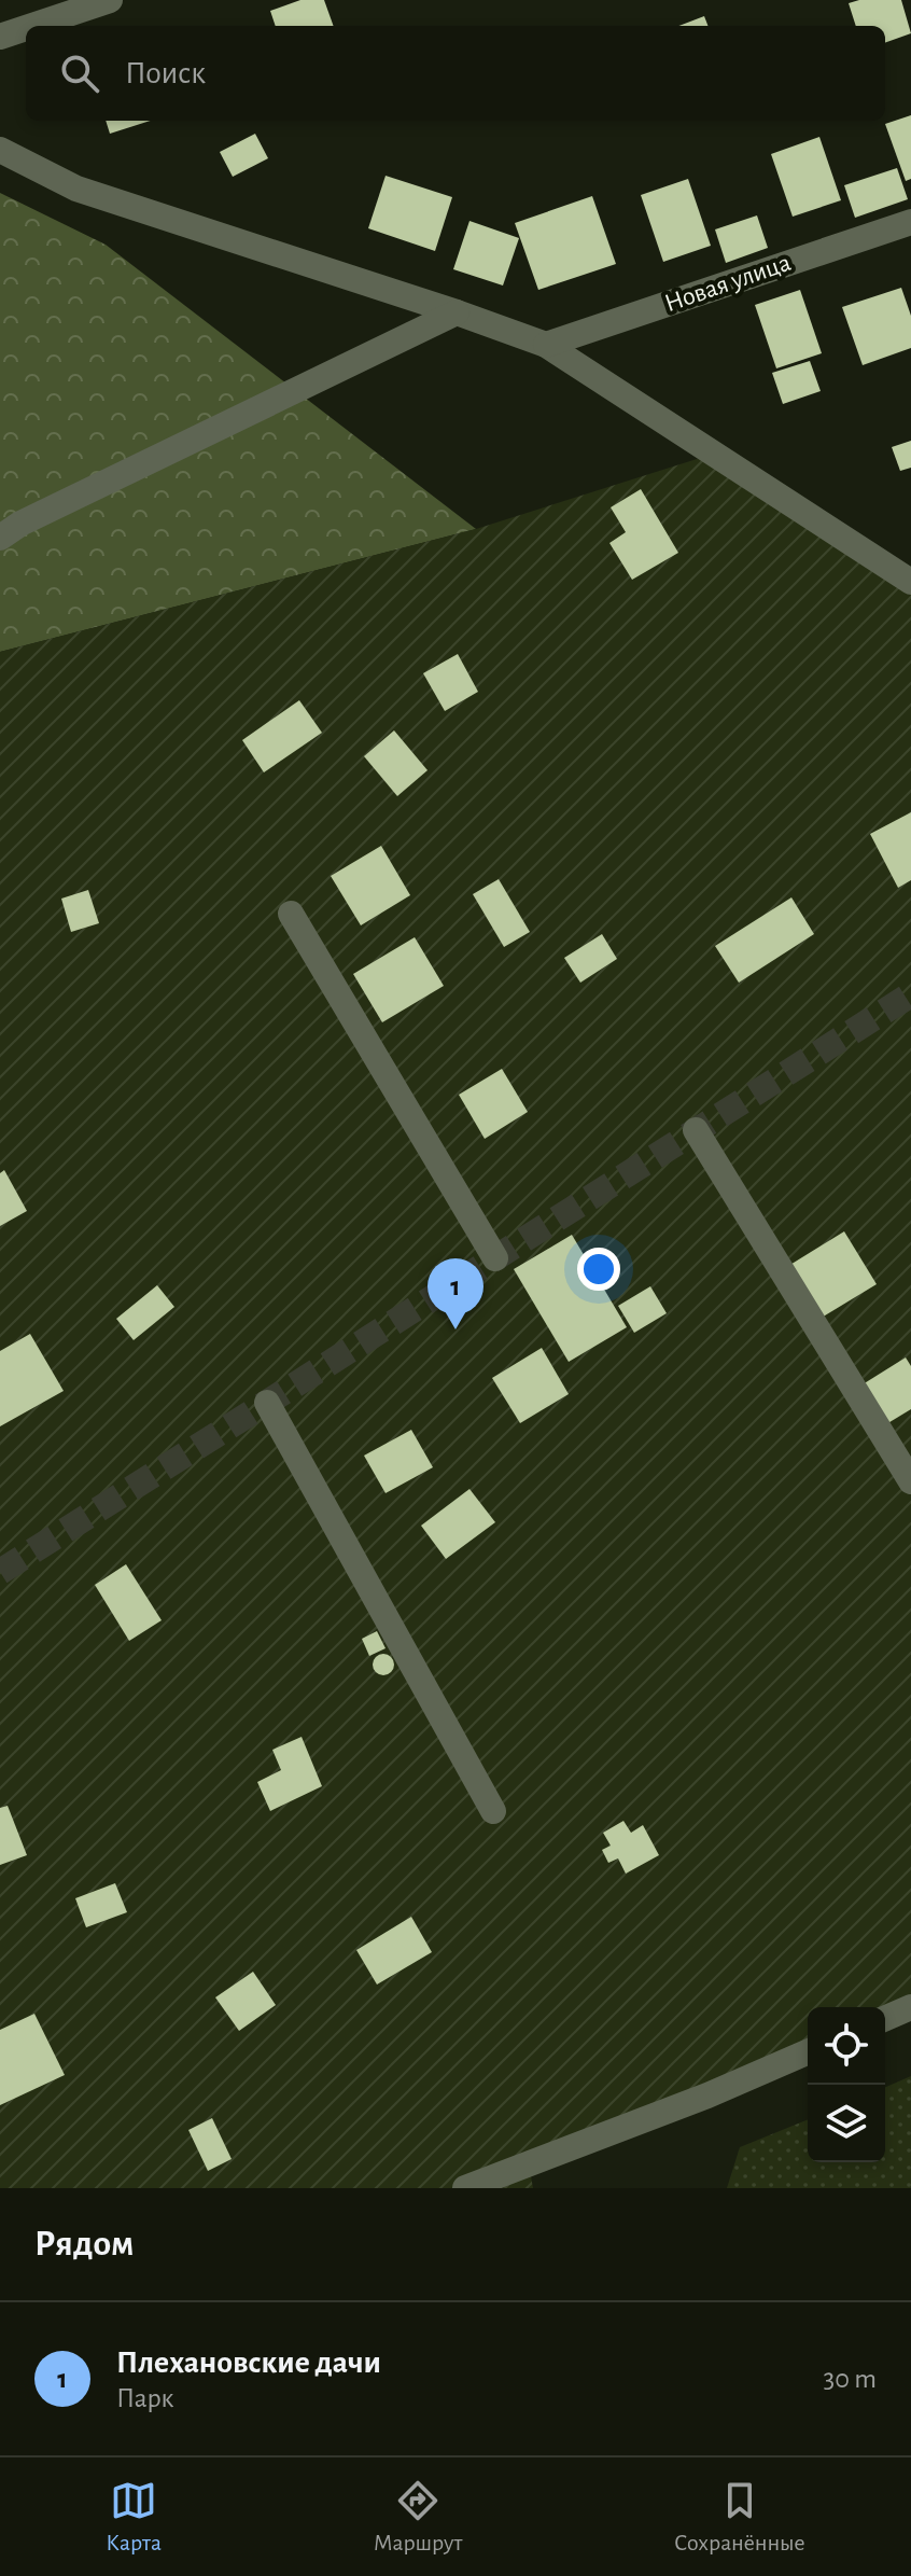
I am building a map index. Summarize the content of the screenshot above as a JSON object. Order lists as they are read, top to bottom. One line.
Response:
{"streets":{"street":["Новая улица"]},"page":{"search":"Поиск","pins":"1","heading":"Рядом","list":[{"mark":"1","name":"Плехановские дачи","note":"Парк","value":"30 m"}],"nav":["Карта","Маршрут","Сохранённые"]}}
